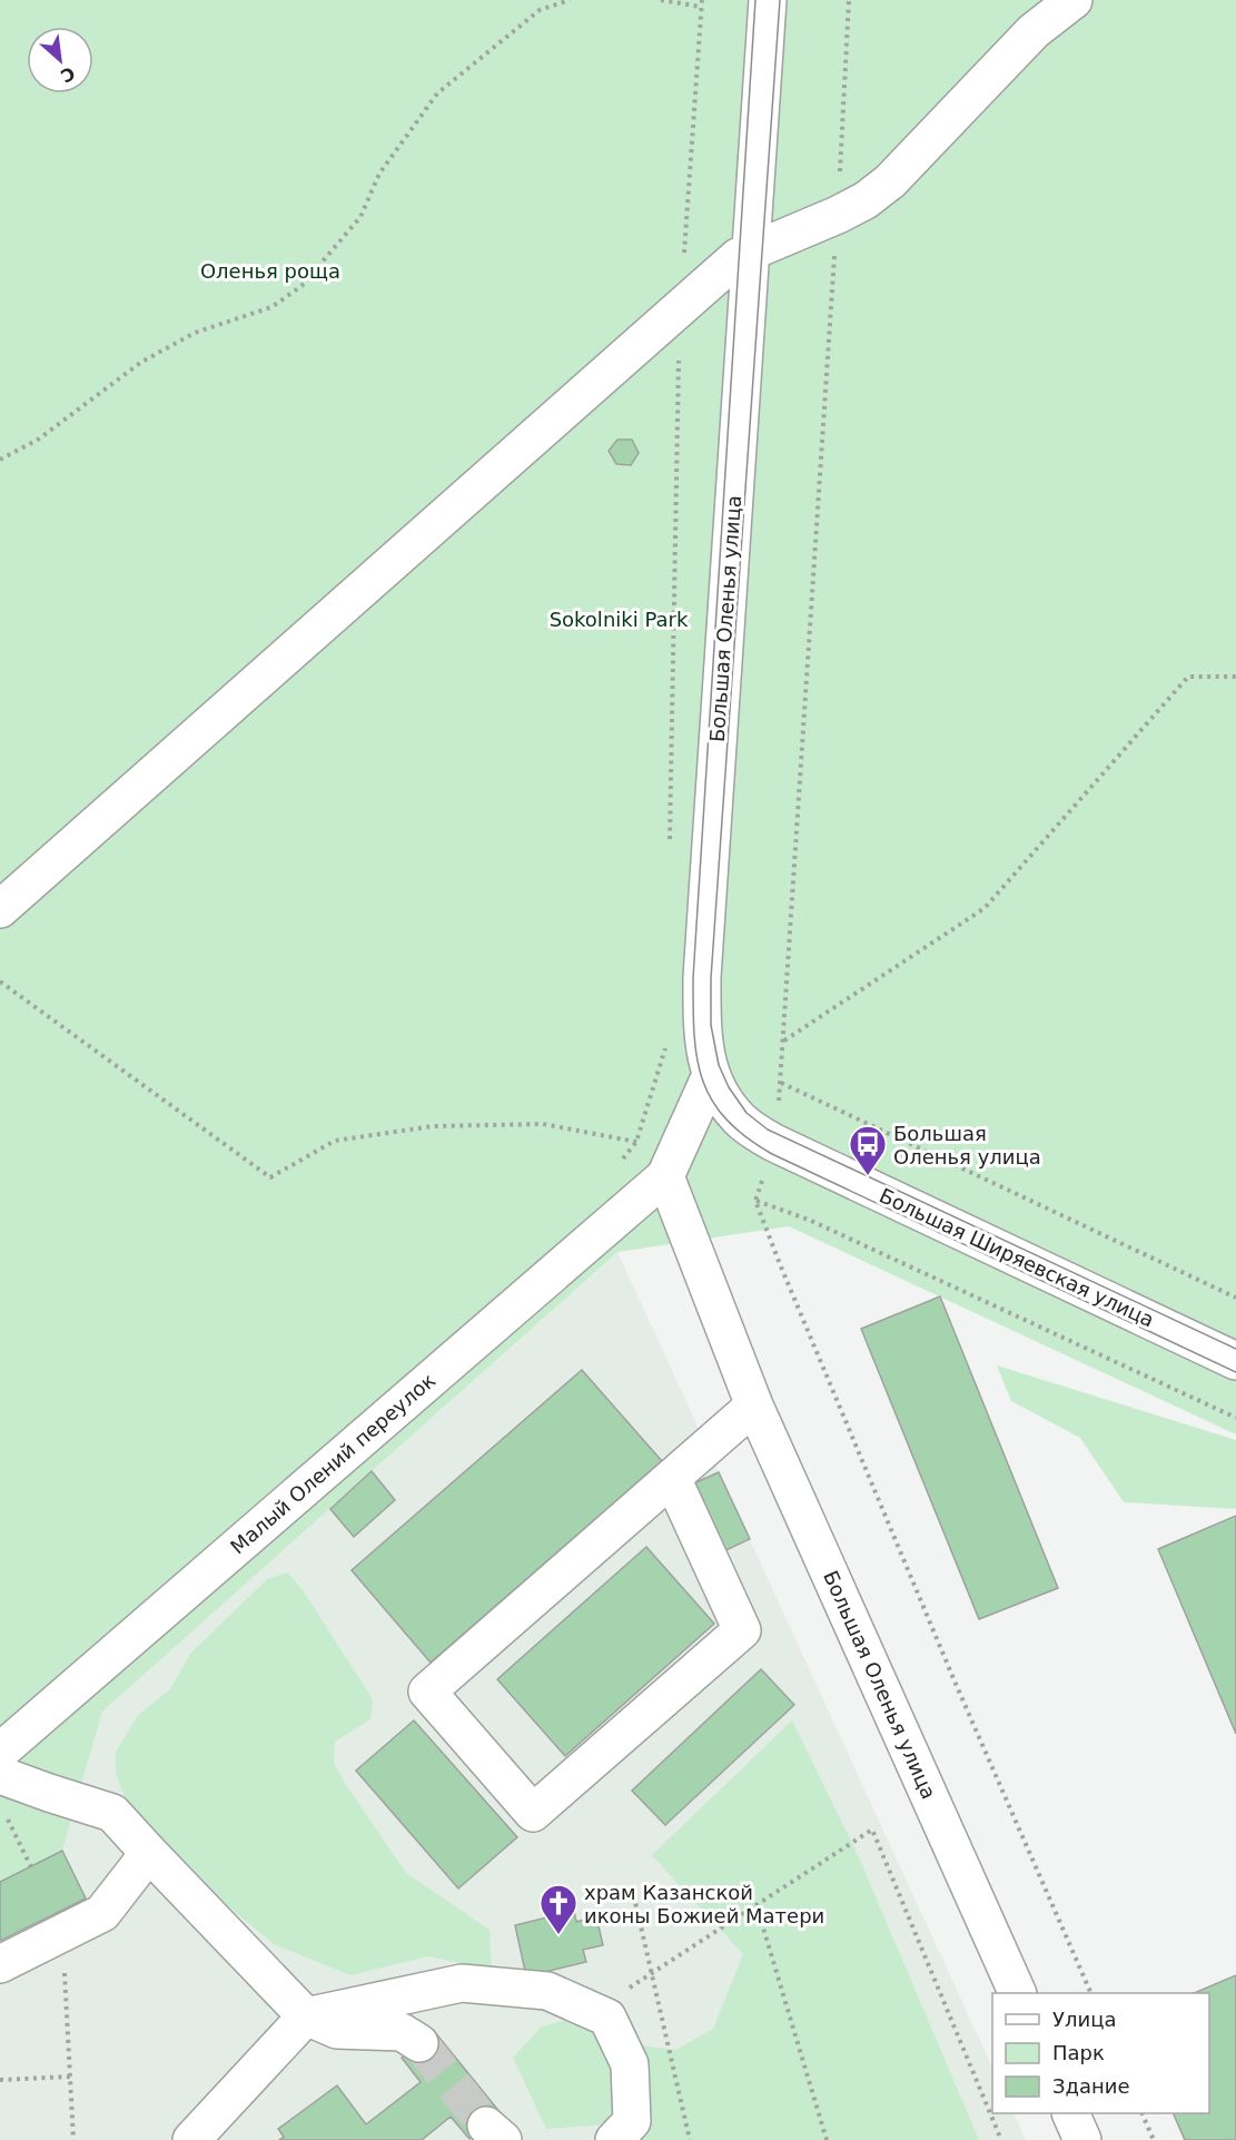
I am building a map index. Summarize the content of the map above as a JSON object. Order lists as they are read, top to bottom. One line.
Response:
{"streets":{"street":["Большая Оленья улица","Большая Ширяевская улица","Малый Олений переулок"]},"crossings":[["Большая Оленья улица","Большая Ширяевская улица"],["Большая Оленья улица","Малый Олений переулок"]],"parks":["Оленья роща","Sokolniki Park"],"places":{"bus stop":["Большая Оленья улица"],"church":["храм Казанской иконы Божией Матери"]},"legend":["Улица","Парк","Здание"],"north":"bottom right"}
